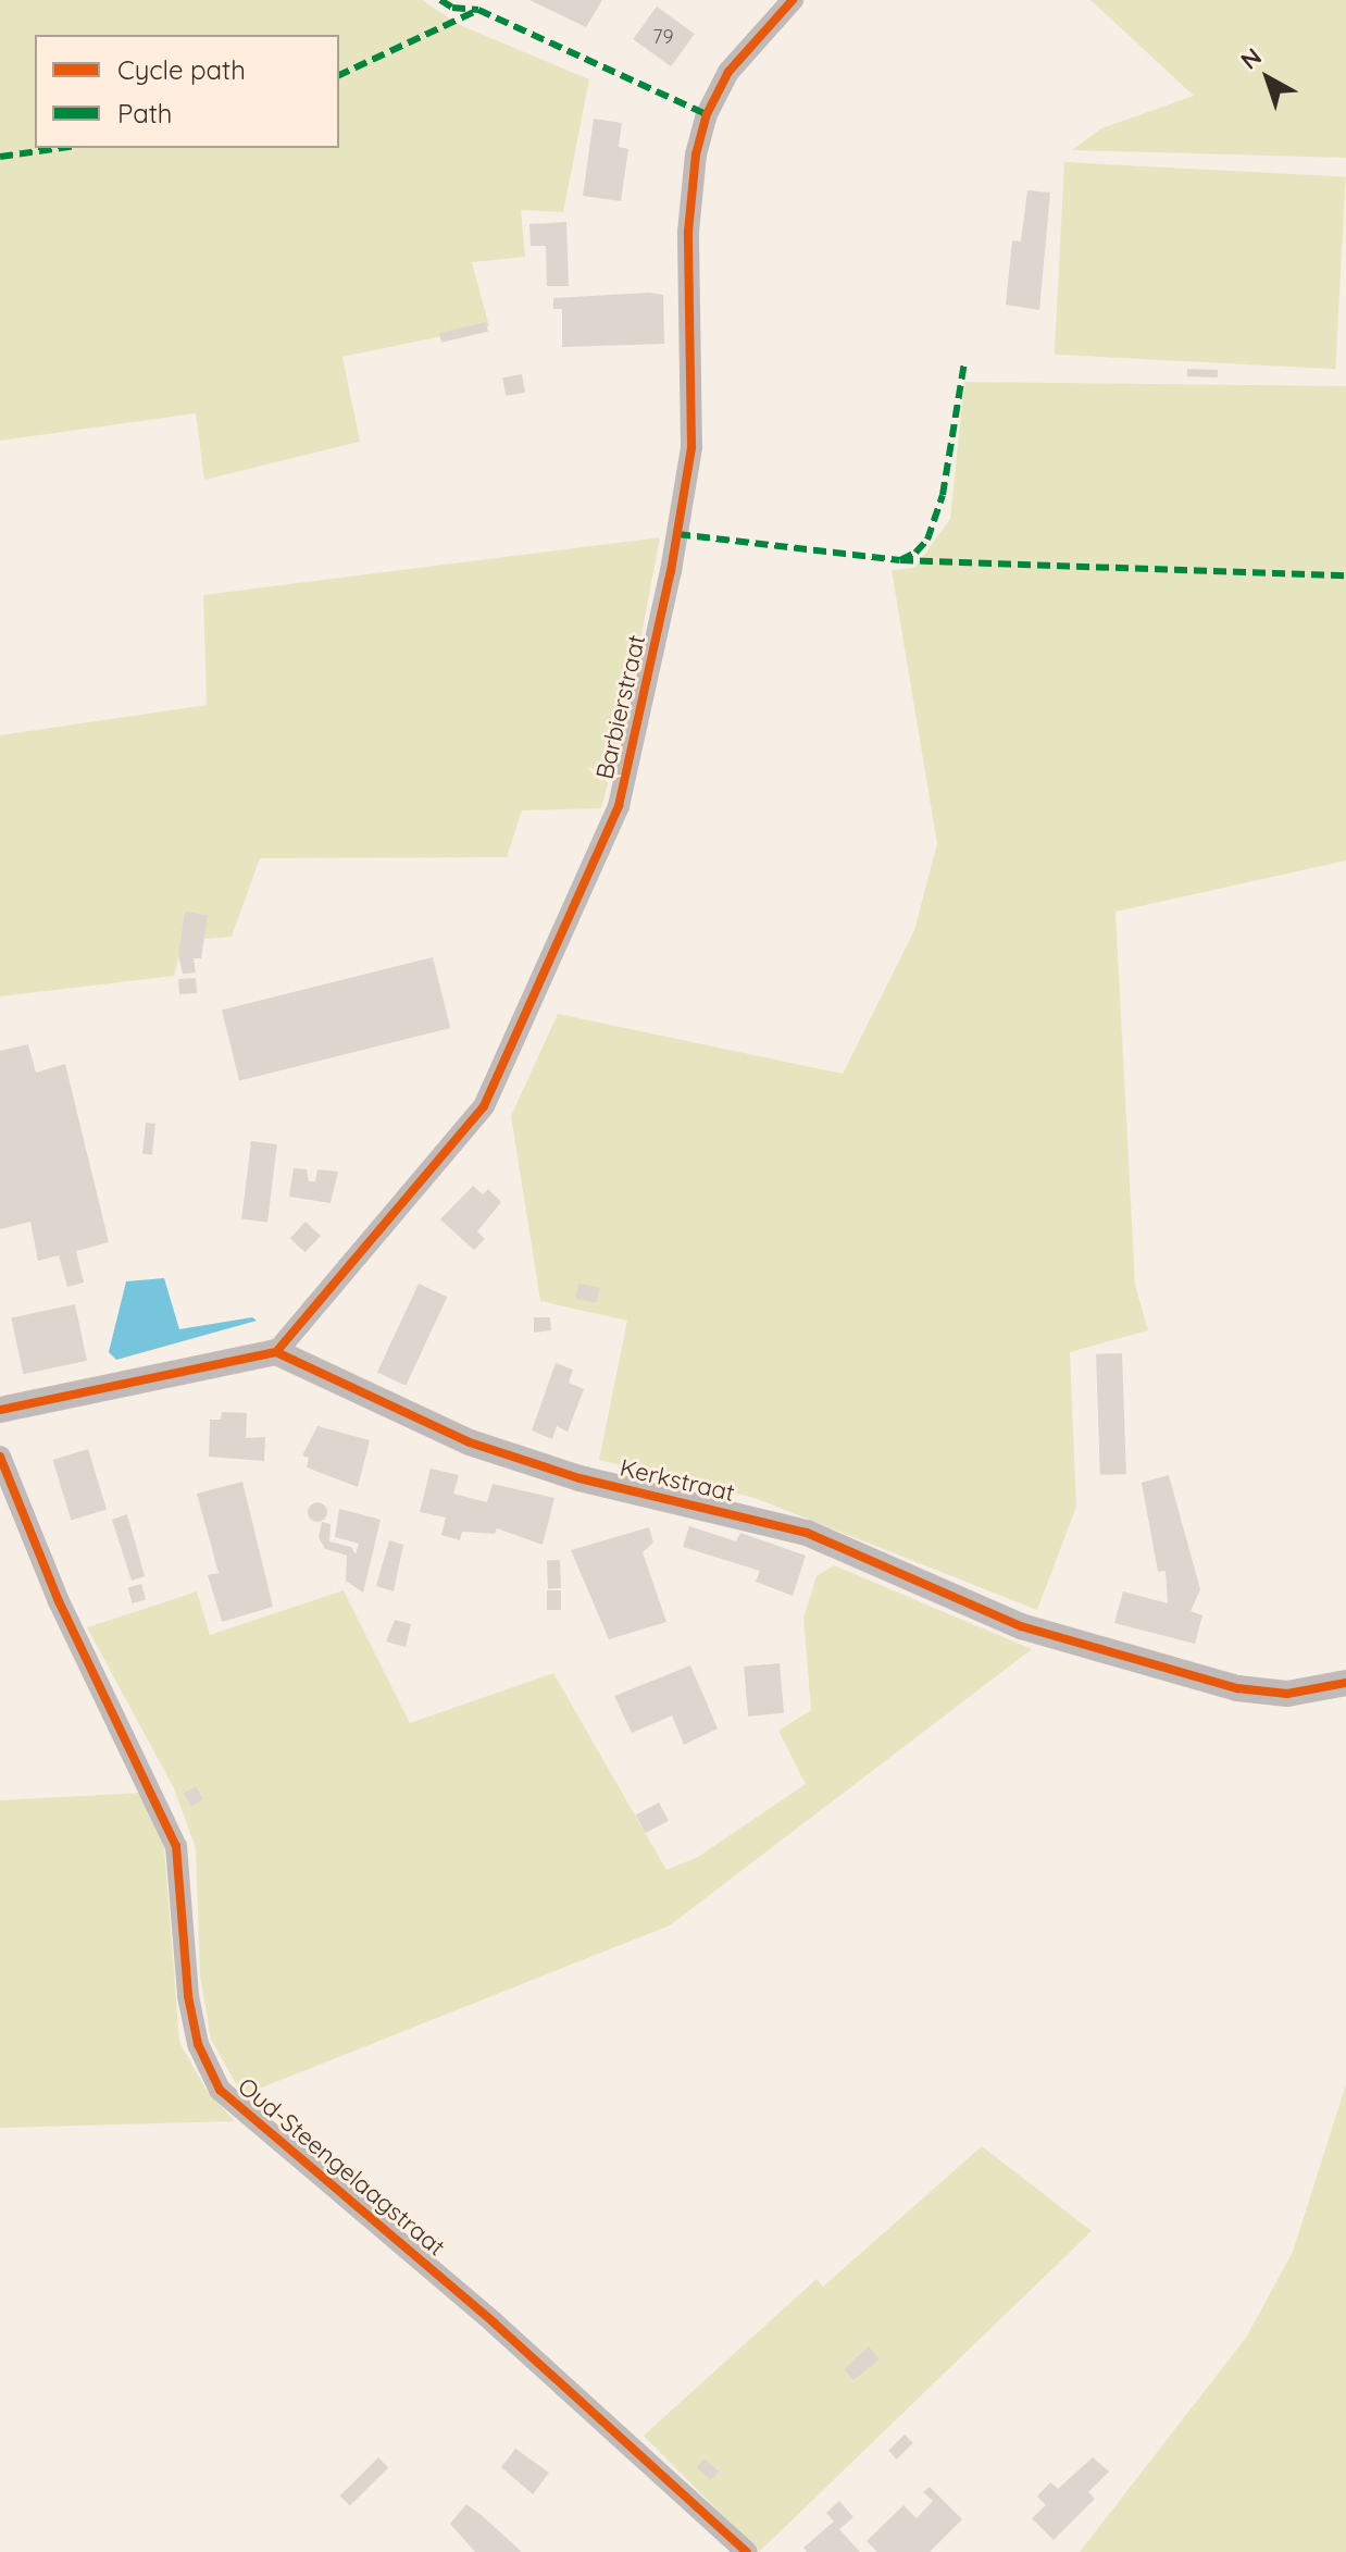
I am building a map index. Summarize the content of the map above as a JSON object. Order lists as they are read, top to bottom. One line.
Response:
{"streets":{"street":["Barbierstraat","Kerkstraat","Oud-Steengelaagstraat"]},"crossings":[["Barbierstraat","Kerkstraat"]],"house_numbers":["79"],"legend":["Cycle path","Path"],"north":"top left"}
